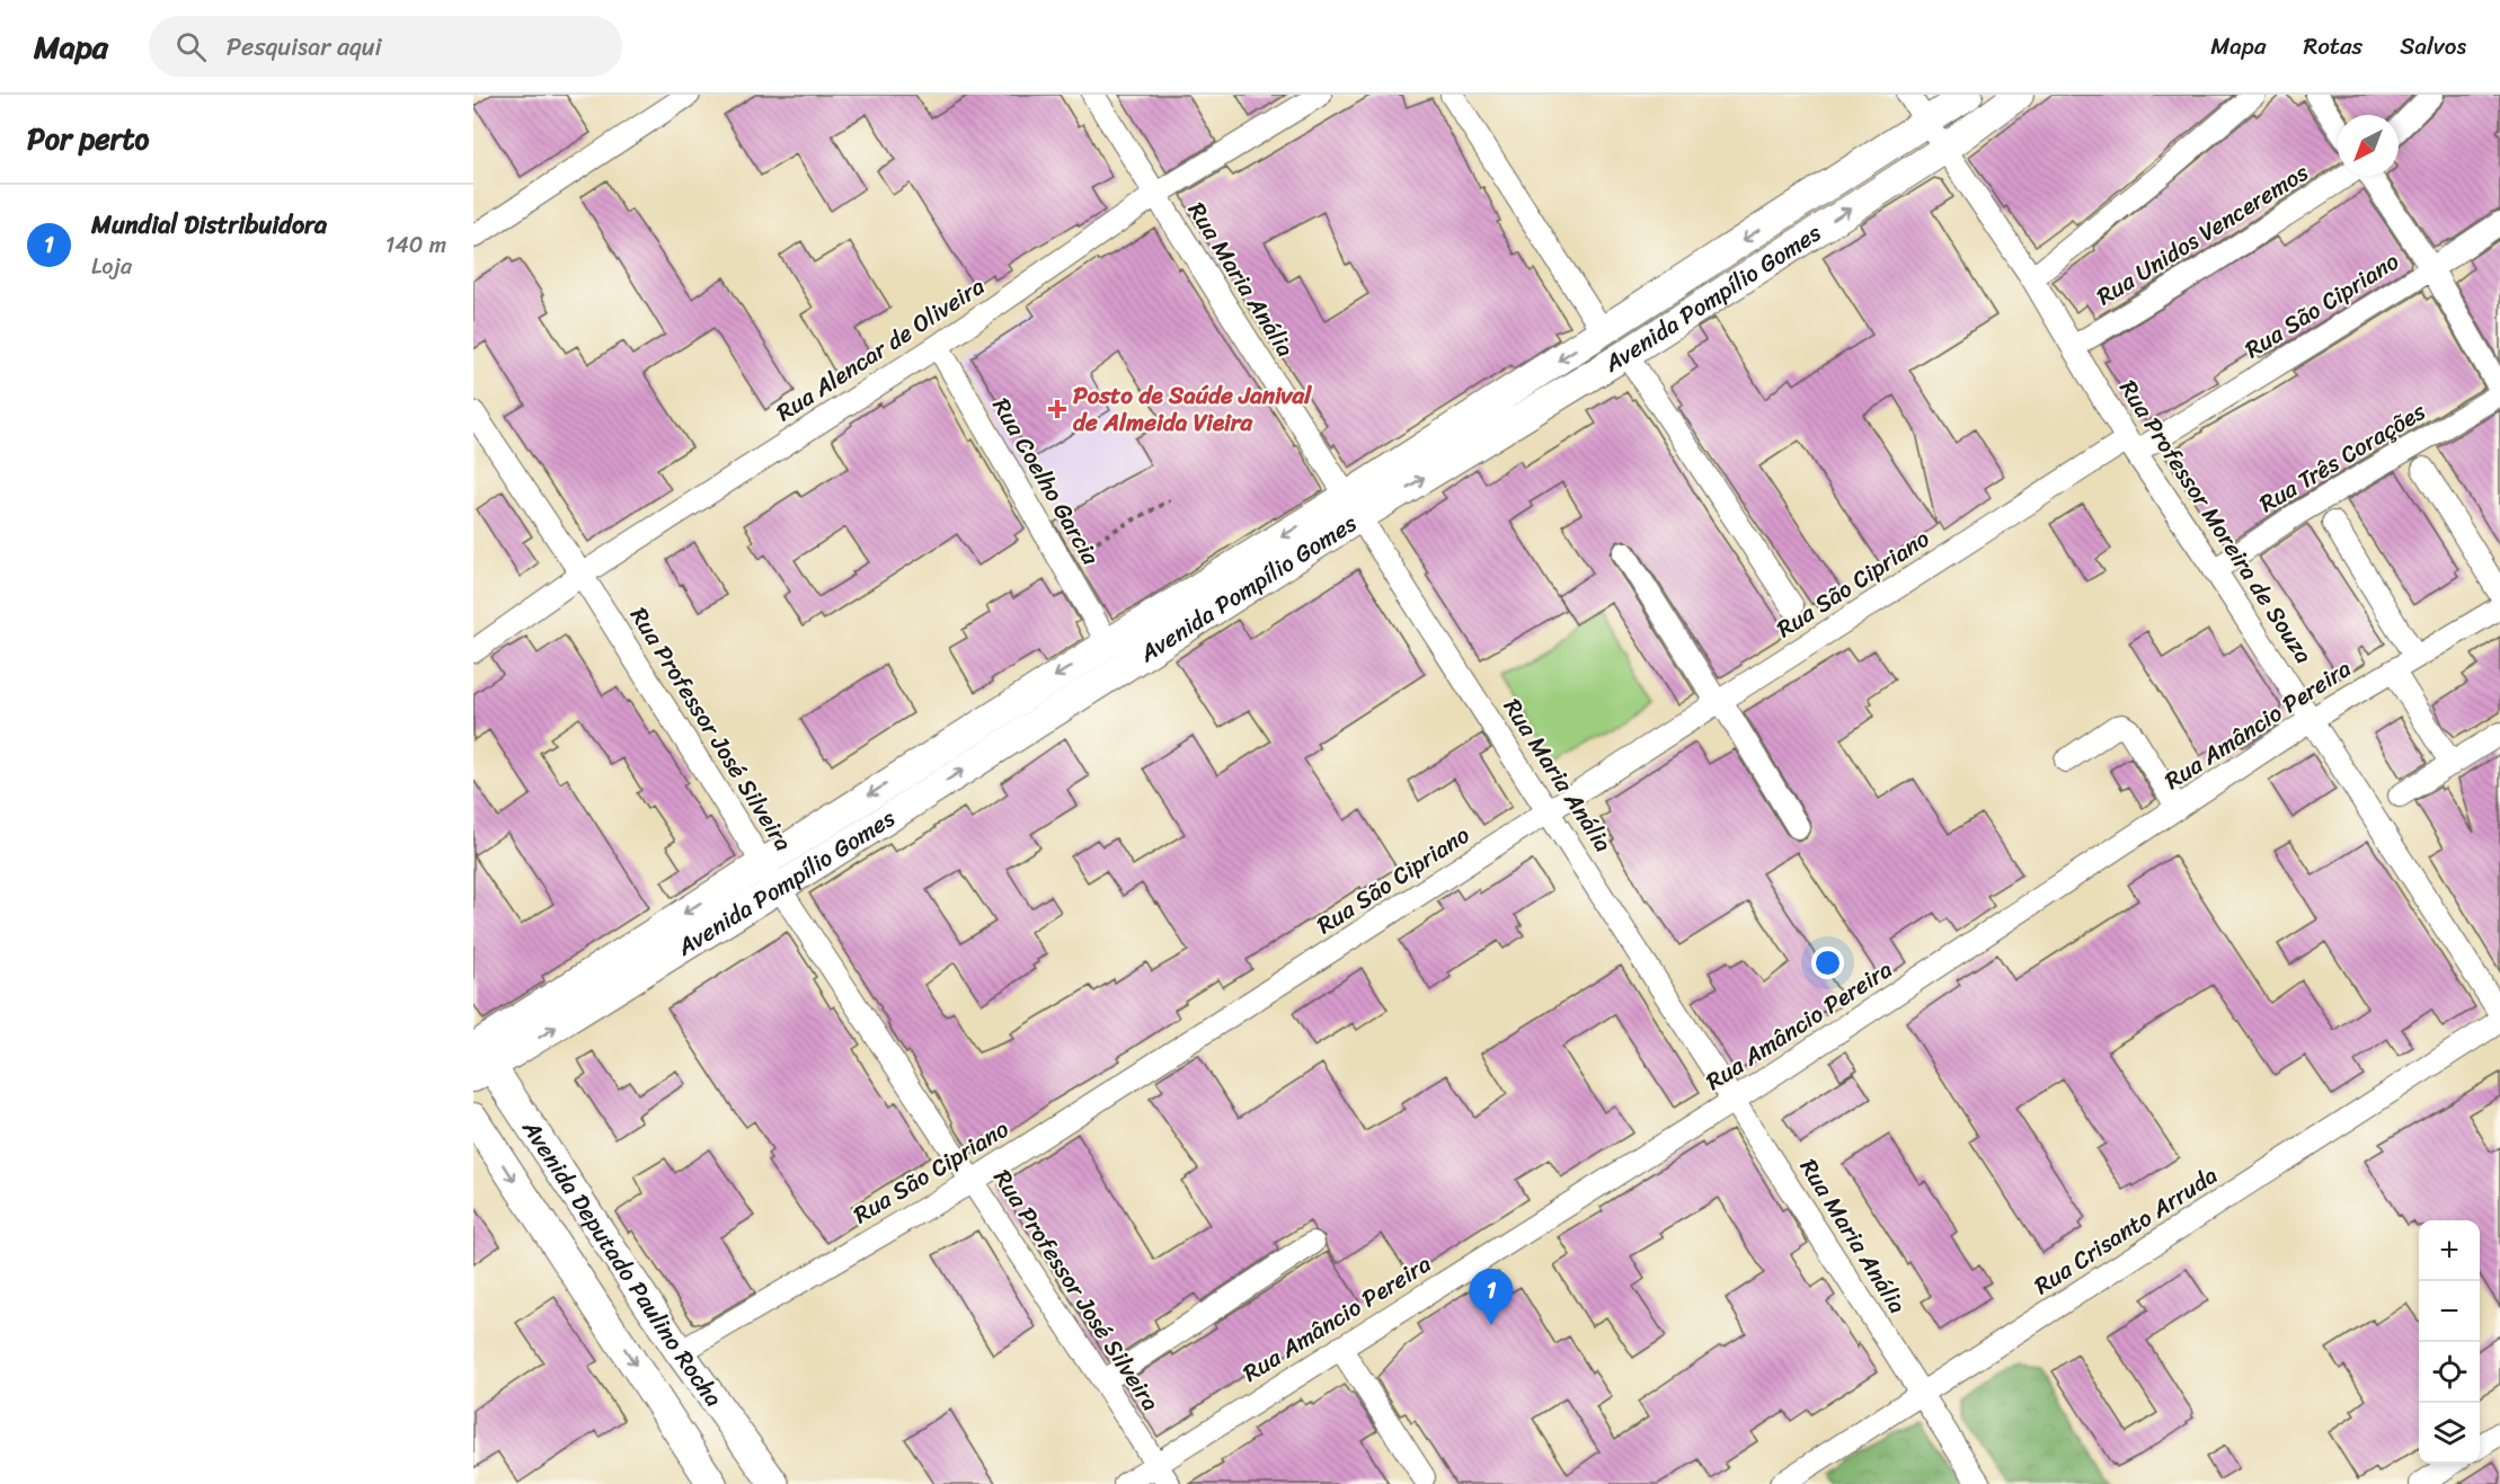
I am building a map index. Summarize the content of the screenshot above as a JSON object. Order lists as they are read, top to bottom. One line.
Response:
{"streets":{"main road":["Avenida Pompílio Gomes","Avenida Deputado Paulino Rocha"],"street":["Rua Unidos Venceremos","Rua Maria Anália","Rua São Cipriano","Rua Alencar de Oliveira","Rua Três Corações","Rua Coelho Garcia","Rua Professor Moreira de Souza","Rua Amâncio Pereira","Rua Professor José Silveira","Rua Crisanto Arruda"]},"crossings":[["Rua Unidos Venceremos","Rua Professor Moreira de Souza"],["Rua Maria Anália","Avenida Pompílio Gomes"],["Rua Maria Anália","Rua São Cipriano"],["Rua Maria Anália","Rua Alencar de Oliveira"],["Rua Maria Anália","Rua Amâncio Pereira"],["Rua Maria Anália","Rua Crisanto Arruda"],["Avenida Pompílio Gomes","Rua Coelho Garcia"],["Avenida Pompílio Gomes","Rua Professor Moreira de Souza"],["Avenida Pompílio Gomes","Rua Professor José Silveira"],["Avenida Pompílio Gomes","Avenida Deputado Paulino Rocha"],["Rua São Cipriano","Rua Professor Moreira de Souza"],["Rua São Cipriano","Rua Professor José Silveira"],["Rua São Cipriano","Avenida Deputado Paulino Rocha"],["Rua Alencar de Oliveira","Rua Coelho Garcia"],["Rua Alencar de Oliveira","Rua Professor José Silveira"],["Rua Três Corações","Rua Professor Moreira de Souza"],["Rua Professor Moreira de Souza","Rua Amâncio Pereira"],["Rua Amâncio Pereira","Rua Professor José Silveira"]],"places":{"health":["Posto de Saúde Janival de Almeida Vieira"]},"north":"bottom left","page":{"header":"Mapa","search":"Pesquisar aqui","nav":["Mapa","Rotas","Salvos"],"heading":"Por perto","list":[{"mark":"1","name":"Mundial Distribuidora","note":"Loja","value":"140 m"}],"map_buttons":["+","−"],"pins":"1"}}
